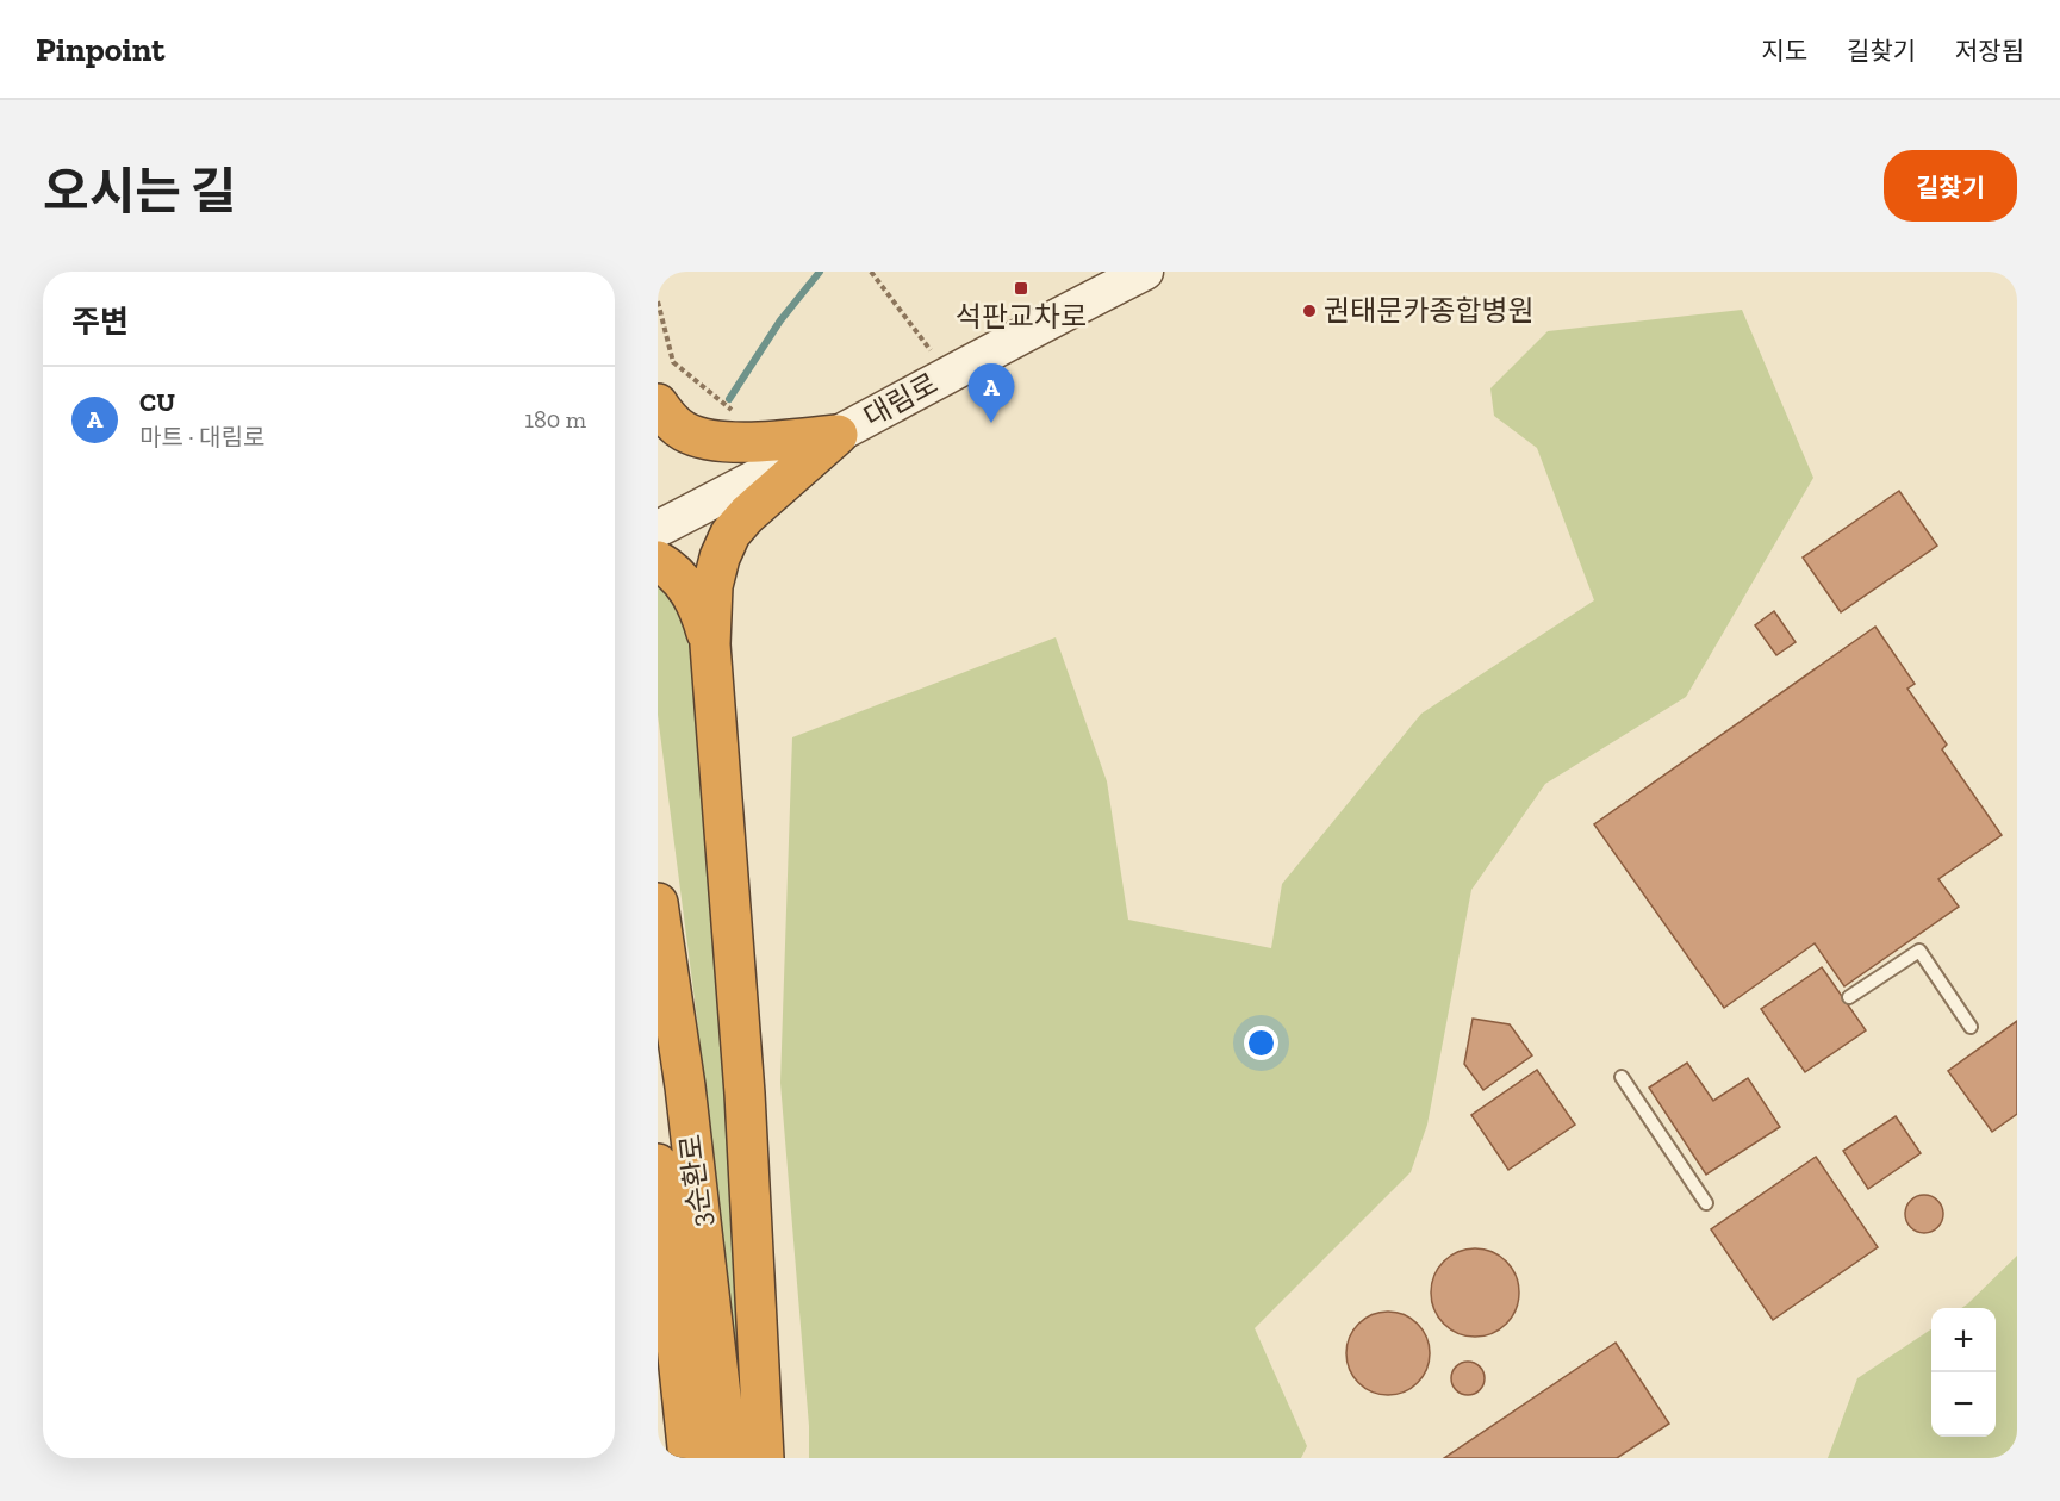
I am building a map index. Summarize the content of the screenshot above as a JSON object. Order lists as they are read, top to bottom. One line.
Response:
{"streets":{"highway":["3순환로"],"street":["대림로"]},"places":{"transit":["석판교차로"],"other":["권태문카종합병원"]},"page":{"header":"Pinpoint","nav":["지도","길찾기","저장됨"],"title":"오시는 길","buttons":"길찾기","heading":"주변","pins":"A","list":[{"mark":"A","name":"CU","note":"마트 · 대림로","value":"180 m"}],"map_buttons":["+","−"]}}
